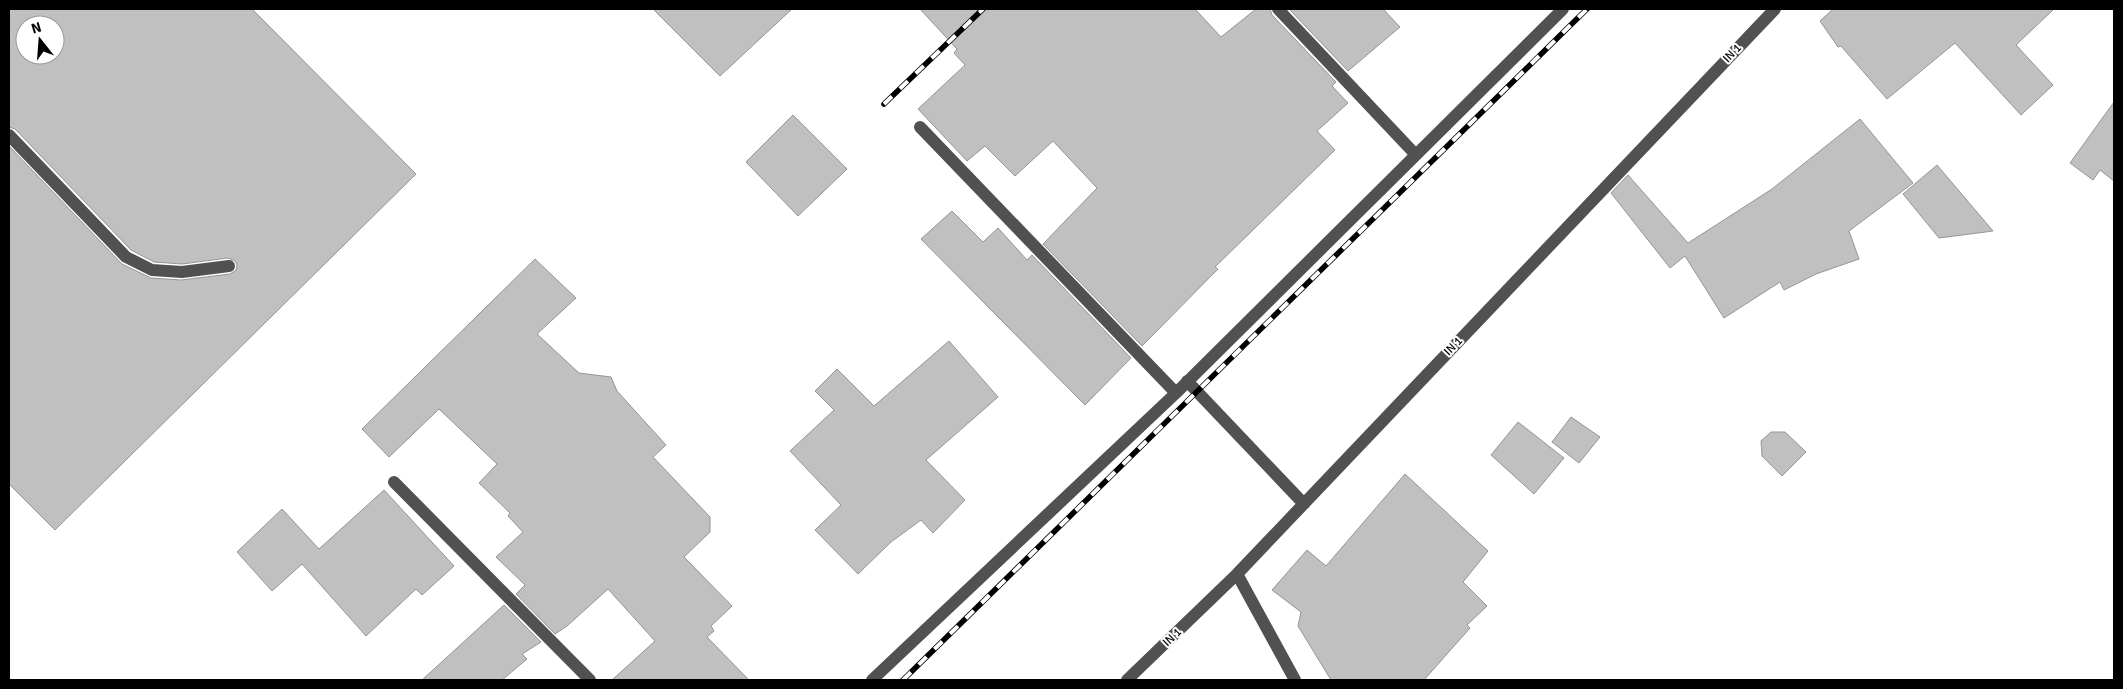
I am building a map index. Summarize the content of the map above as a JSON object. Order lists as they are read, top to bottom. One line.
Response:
{"streets":{"street":["IN 1"]},"north":"top"}
